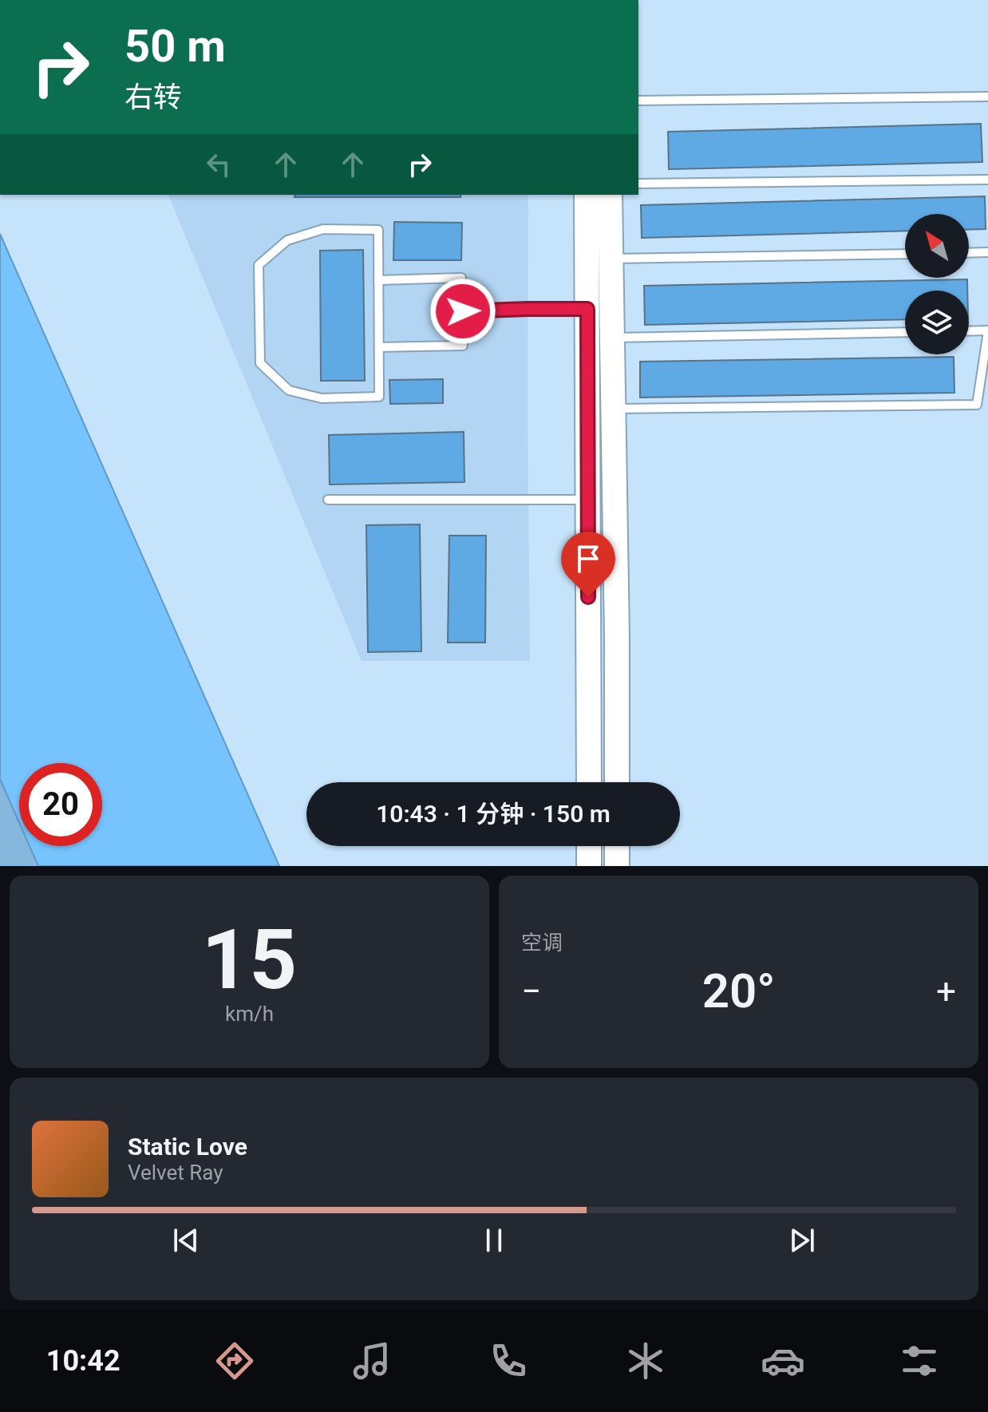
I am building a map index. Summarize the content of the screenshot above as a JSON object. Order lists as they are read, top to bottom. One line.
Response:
{"north":"top left","page":{"turn":["50 m","右转"],"limit":"20","trip":"10:43 · 1 分钟 · 150 m","tile":[["15","km/h"],"空调"],"heat":["−","20°","+"],"song":["Static Love","Velvet Ray"],"tabs":"10:42"}}
